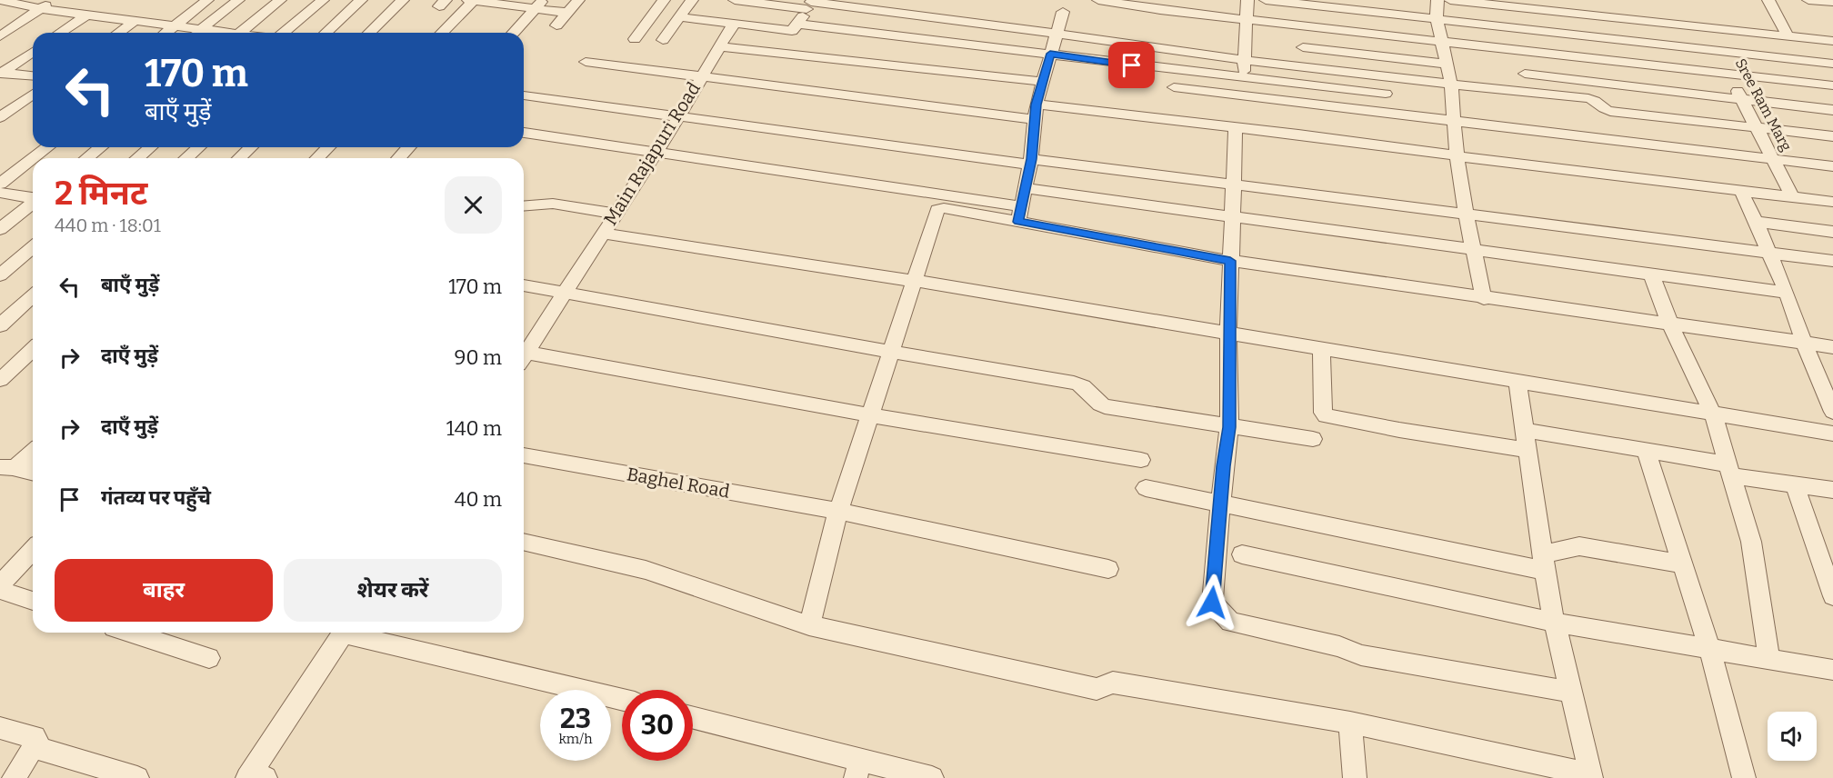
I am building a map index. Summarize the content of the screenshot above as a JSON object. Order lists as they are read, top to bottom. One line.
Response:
{"streets":{"street":["Sree Ram Marg","Main Rajapuri Road","Baghel Road"]},"page":{"turn":["170 m","बाएँ मुड़ें"],"heading":["2 मिनट","440 m · 18:01"],"list":[{"name":"बाएँ मुड़ें","value":"170 m"},{"name":"दाएँ मुड़ें","value":"90 m"},{"name":"दाएँ मुड़ें","value":"140 m"},{"name":"गंतव्य पर पहुँचे","value":"40 m"}],"buttons":["बाहर","शेयर करें"],"speed":"23 km/h","limit":"30"}}
